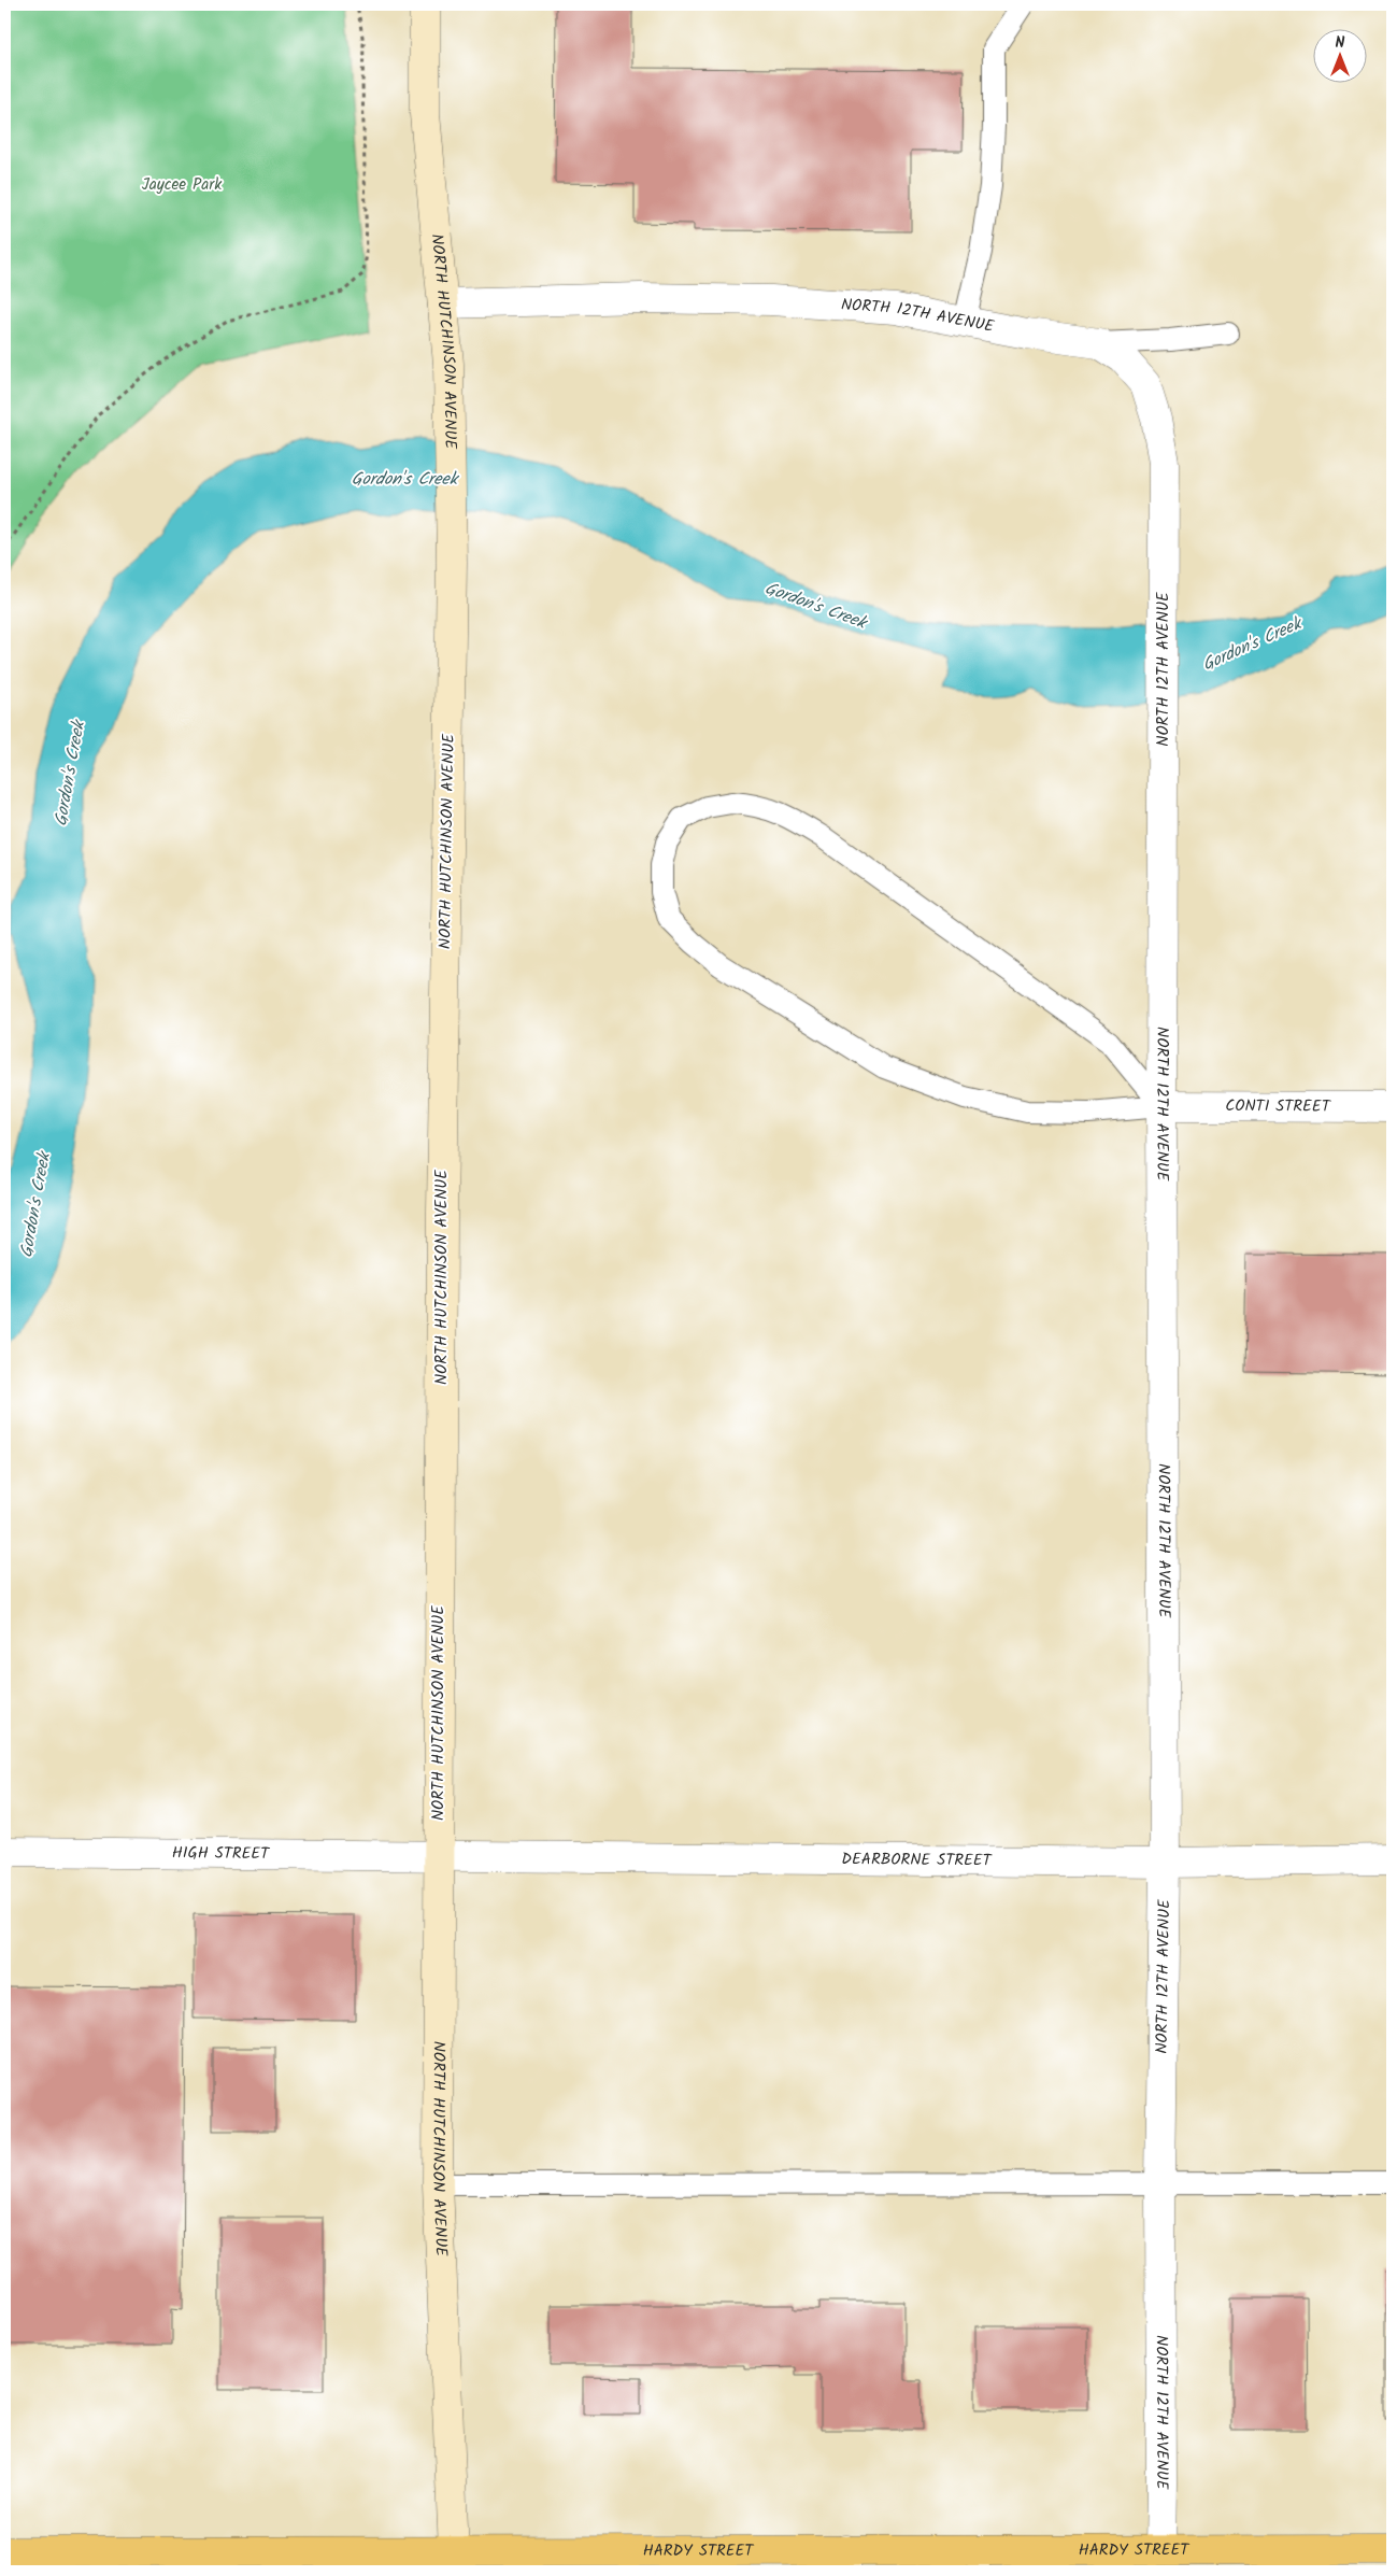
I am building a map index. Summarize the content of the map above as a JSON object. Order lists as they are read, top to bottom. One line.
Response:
{"streets":{"main road":["NORTH HUTCHINSON AVENUE","HARDY STREET"],"street":["NORTH 12TH AVENUE","CONTI STREET","HIGH STREET","DEARBORNE STREET"]},"crossings":[["NORTH 12TH AVENUE","NORTH HUTCHINSON AVENUE"],["NORTH 12TH AVENUE","CONTI STREET"],["NORTH 12TH AVENUE","DEARBORNE STREET"],["NORTH 12TH AVENUE","HARDY STREET"],["NORTH HUTCHINSON AVENUE","HIGH STREET"],["NORTH HUTCHINSON AVENUE","DEARBORNE STREET"],["NORTH HUTCHINSON AVENUE","HARDY STREET"],["HIGH STREET","DEARBORNE STREET"]],"water":["Gordon's Creek"],"parks":["Jaycee Park"],"north":"top"}
